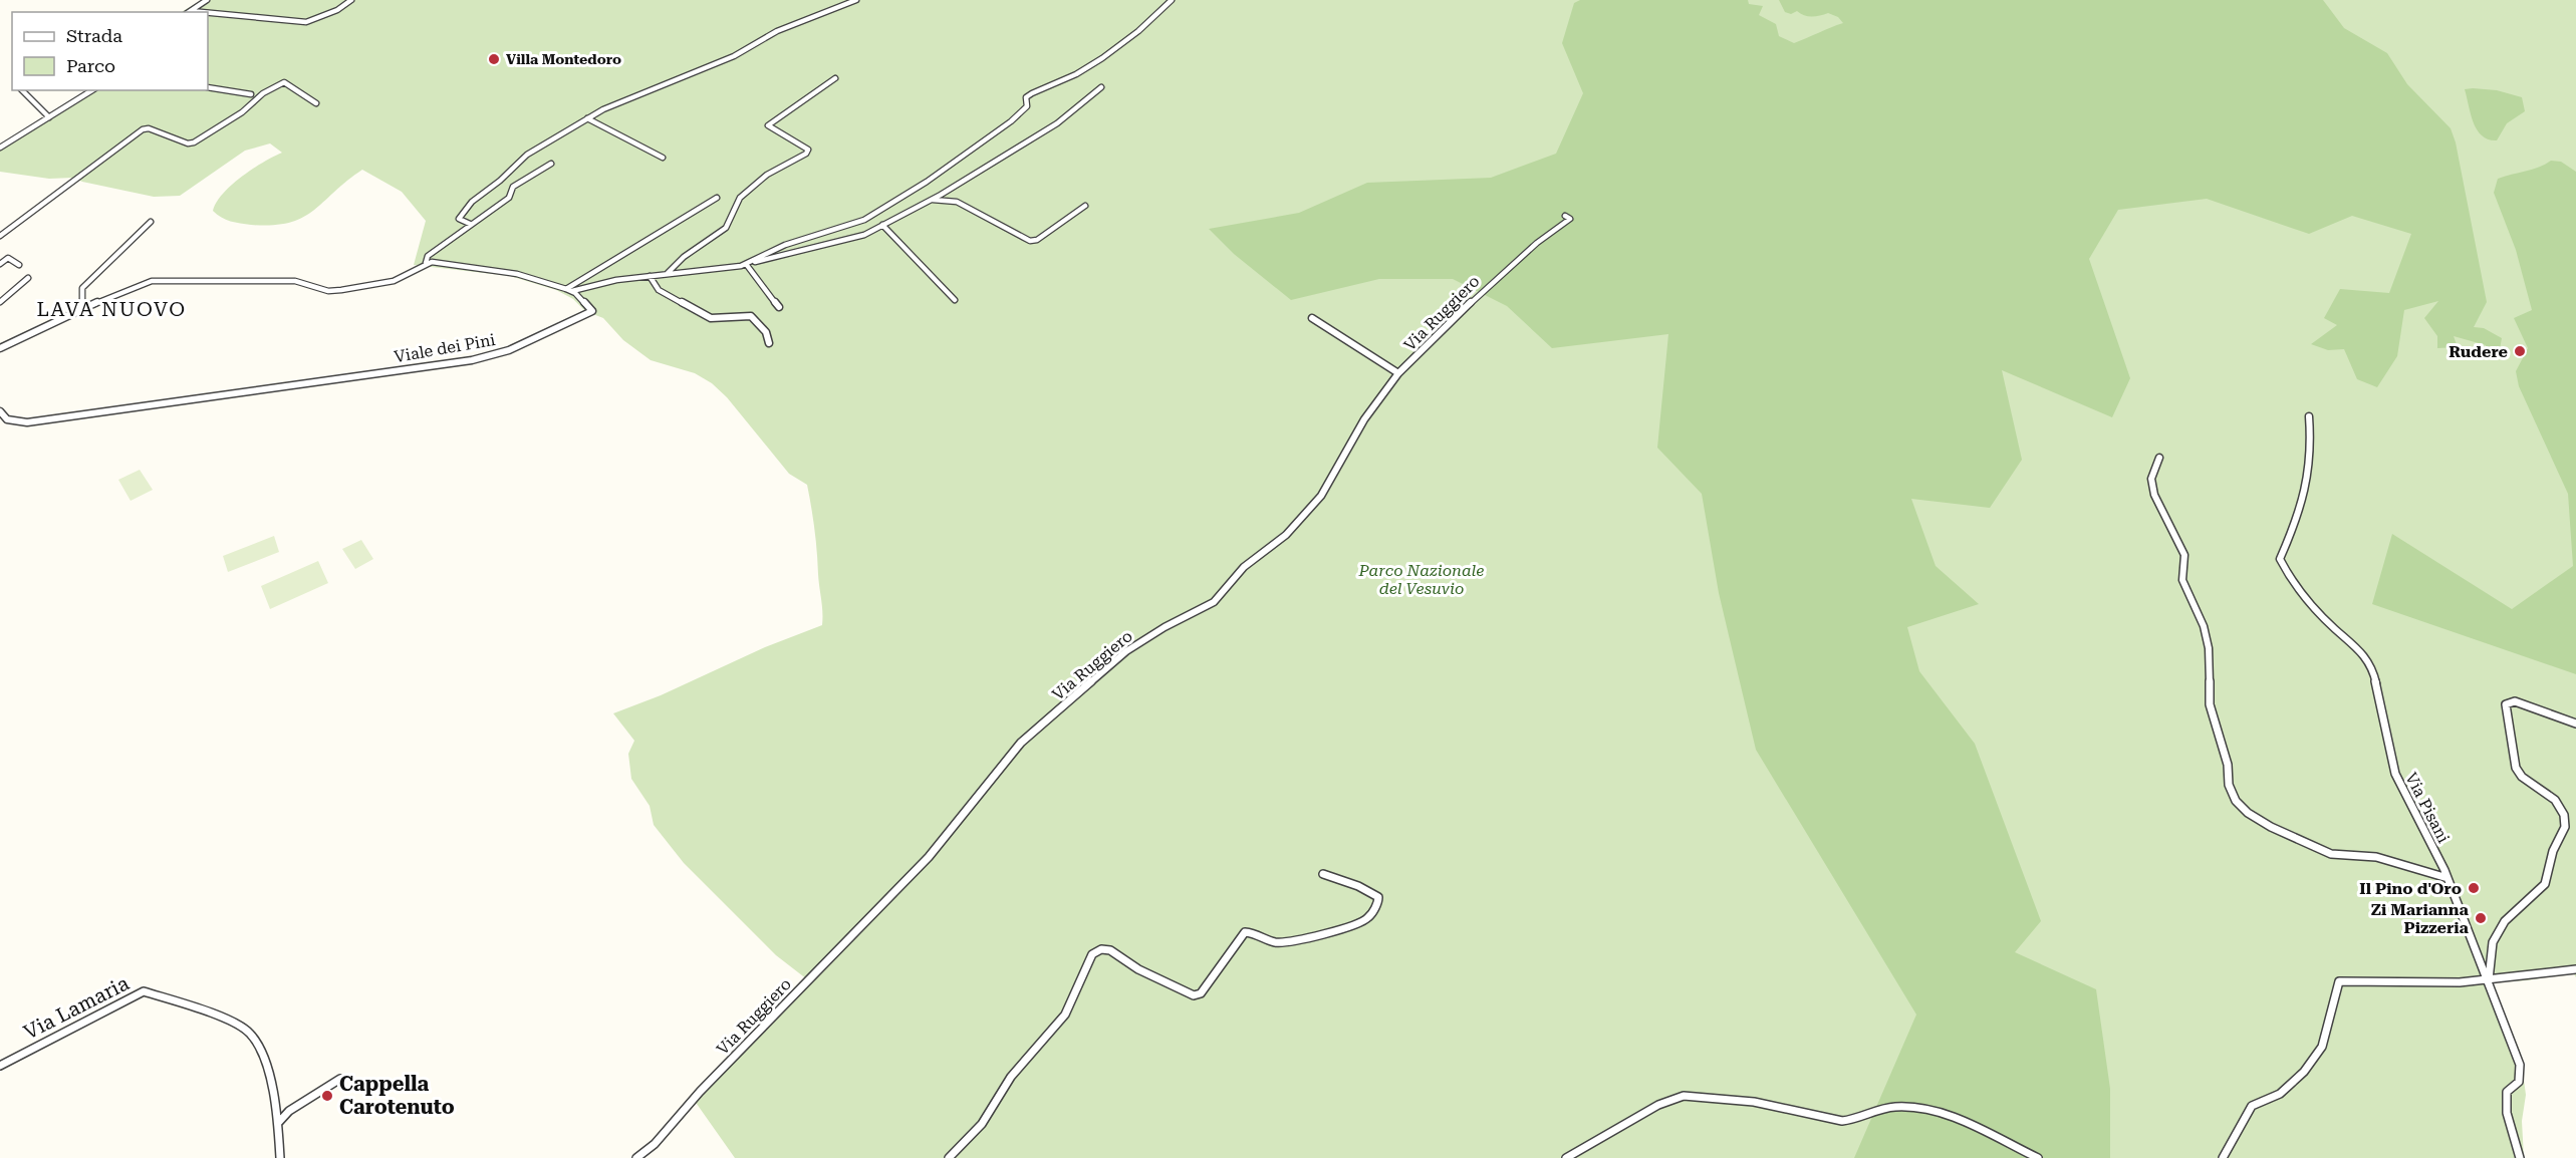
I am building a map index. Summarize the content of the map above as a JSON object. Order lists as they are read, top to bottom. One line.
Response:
{"streets":{"street":["Via Ruggiero","Viale dei Pini","Via Pisani","Via Lamaria"]},"districts":["LAVA NUOVO"],"parks":["Parco Nazionale del Vesuvio"],"places":["Villa Montedoro","Rudere","Il Pino d'Oro","Zi Marianna Pizzeria","Cappella Carotenuto"],"legend":["Strada","Parco"]}
